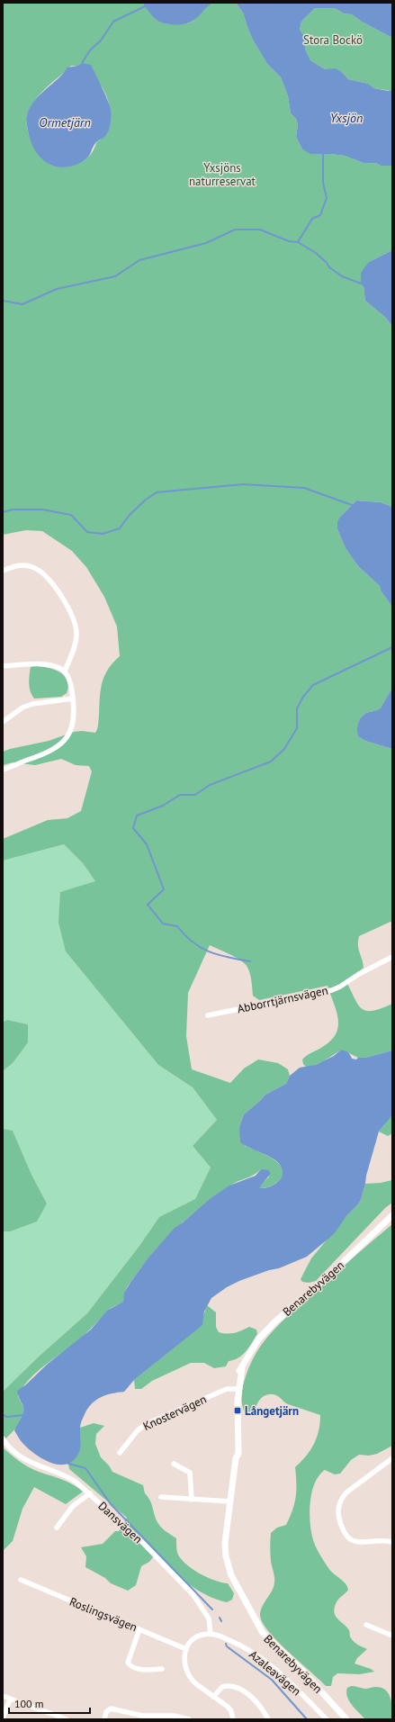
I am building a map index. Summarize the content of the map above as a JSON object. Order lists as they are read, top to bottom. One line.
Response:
{"streets":{"street":["Abborrtjärnsvägen","Benarebyvägen","Knostervägen","Dansvägen","Roslingsvägen","Azaleavägen"]},"crossings":[["Benarebyvägen","Knostervägen"],["Dansvägen","Azaleavägen"]],"water":["Yxsjön","Ormetjärn"],"parks":["Stora Bockö","Yxsjöns naturreservat"],"places":{"transit":["Långetjärn"]},"scale_bar":"100 m"}
